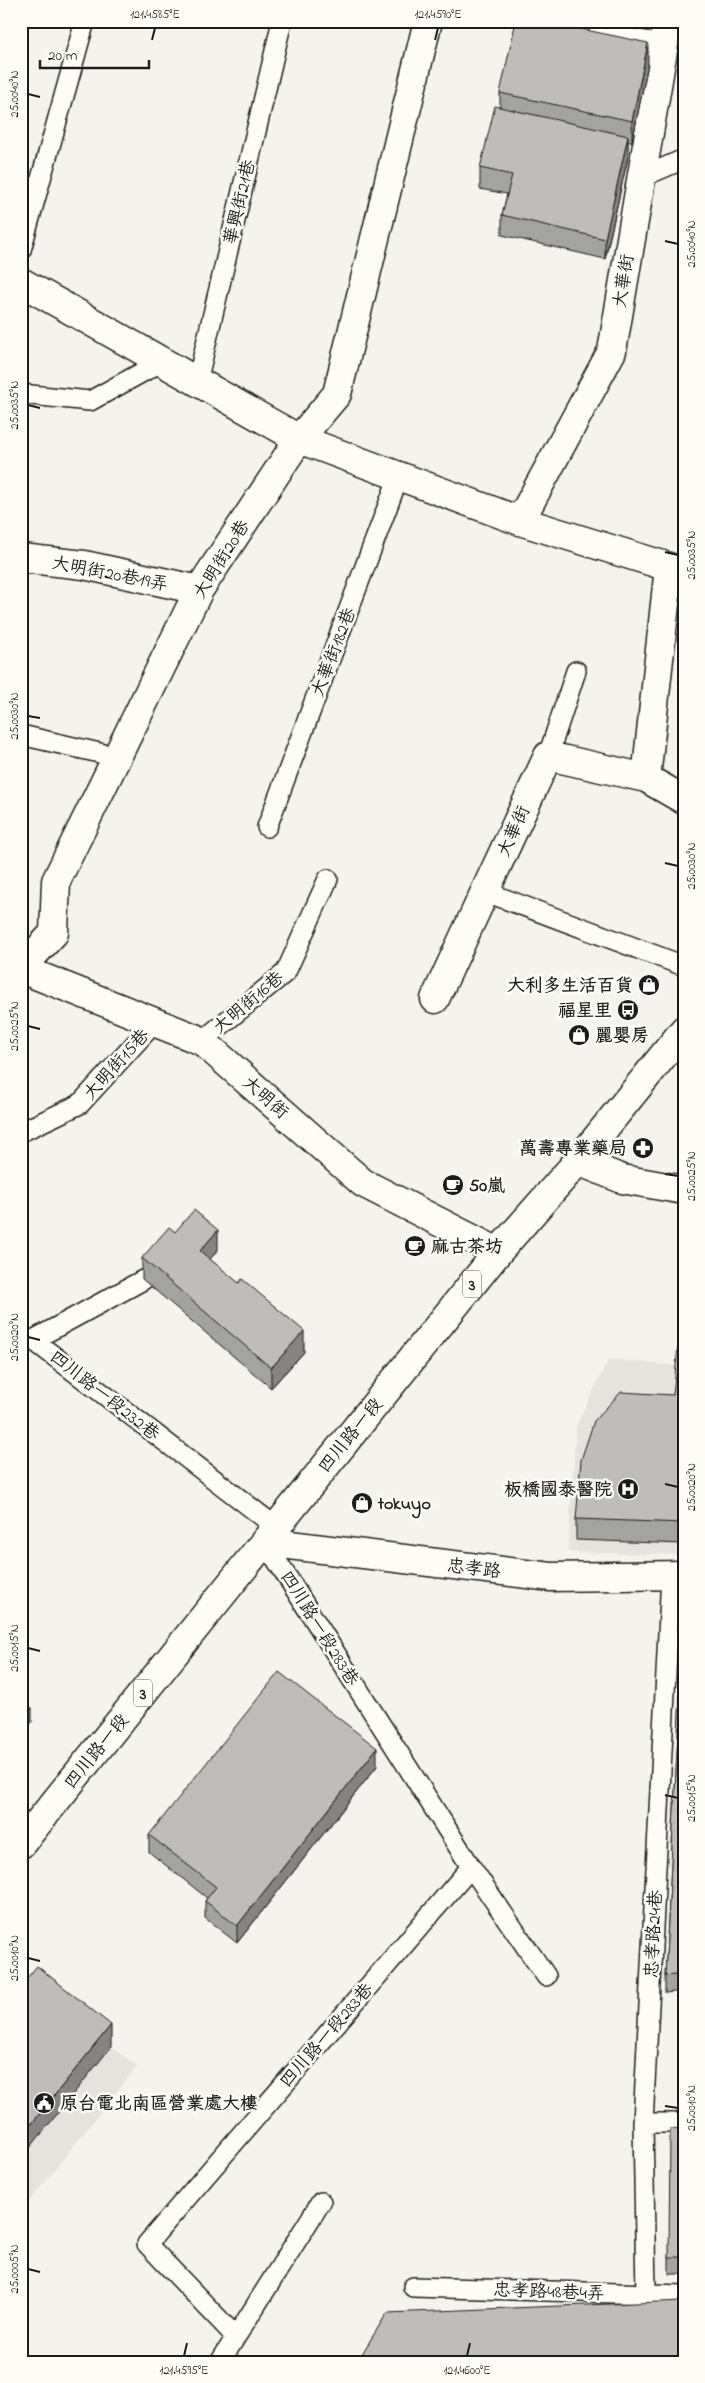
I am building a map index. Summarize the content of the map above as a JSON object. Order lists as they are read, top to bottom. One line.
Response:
{"streets":{"street":["大華街","大明街20巷","大明街20巷19弄","大明街","3","四川路一段","忠孝路"],"lane":["華興街21巷","大華街182巷","大明街16巷","大明街15巷","四川路一段232巷","四川路一段283巷","忠孝路24巷","忠孝路48巷4弄"]},"crossings":[["大明街20巷","大明街20巷19弄"],["大明街20巷","大明街"],["大明街16巷","大明街"],["大明街15巷","大明街"],["大明街","四川路一段"],["四川路一段232巷","四川路一段"],["四川路一段232巷","忠孝路"],["四川路一段232巷","四川路一段283巷"],["四川路一段","忠孝路"],["四川路一段","四川路一段283巷"],["忠孝路","四川路一段283巷"],["忠孝路","忠孝路24巷"],["忠孝路24巷","忠孝路48巷4弄"]],"places":{"shop":["大利多生活百貨","麗嬰房","tokuyo"],"bus stop":["福星里"],"pharmacy":["萬壽專業藥局"],"cafe":["50嵐","麻古茶坊"],"hospital":["板橋國泰醫院"],"public building":["原台電北南區營業處大樓"]},"scale_bar":"20 m","coordinates":["121.4585°E","121.4590°E","25.0040°N","25.0035°N","25.0030°N","25.0025°N","25.0020°N","25.0015°N","25.0010°N","25.0005°N","121.4595°E","121.4600°E"]}
